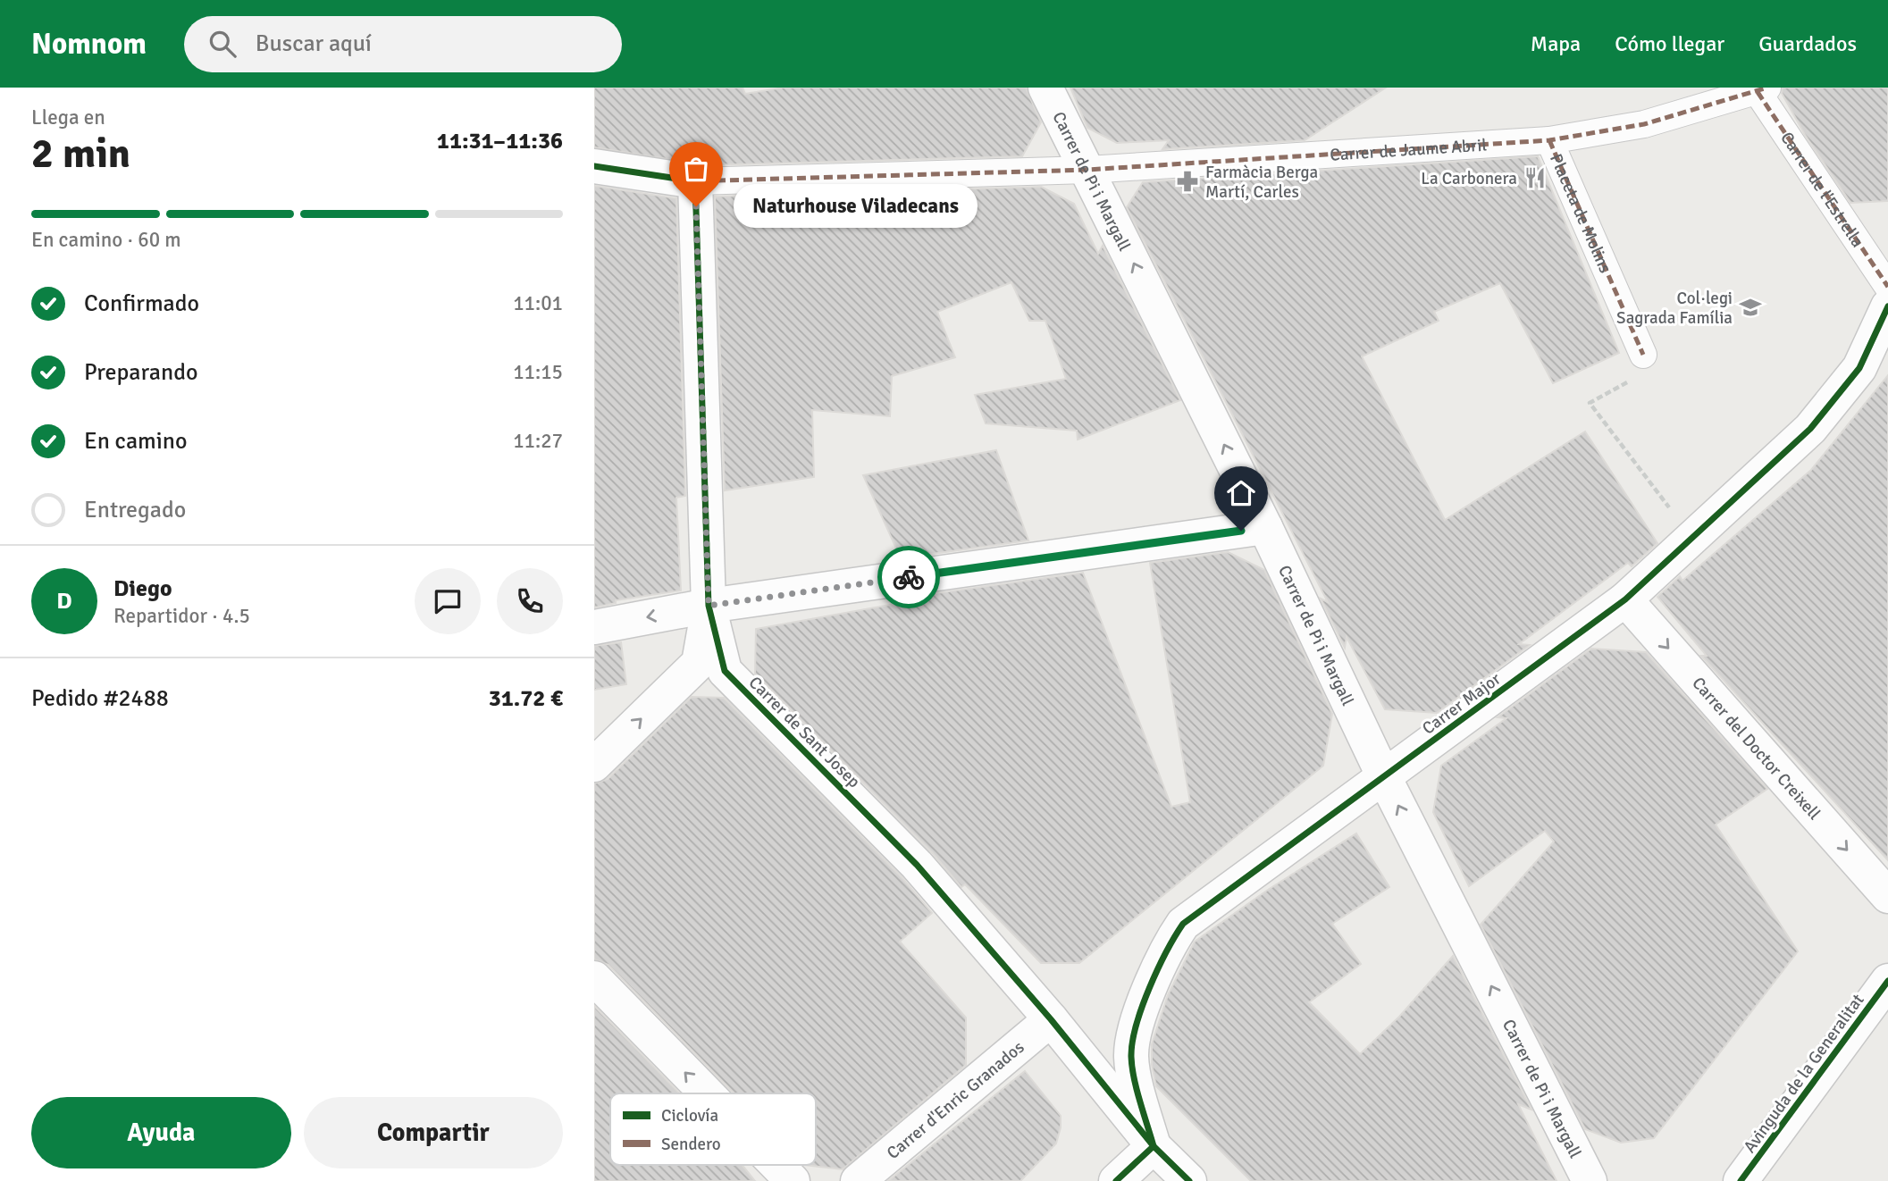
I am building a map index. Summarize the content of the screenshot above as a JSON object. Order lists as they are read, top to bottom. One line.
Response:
{"streets":{"street":["Carrer de Jaume Abril","Carrer de Pi i Margall","Carrer de l'Estrella","Placeta de Molins","Carrer Major","Carrer de Sant Josep","Carrer del Doctor Creixell","Avinguda de la Generalitat","Carrer d'Enric Granados"]},"crossings":[["Carrer de Jaume Abril","Carrer de Pi i Margall"],["Carrer de Jaume Abril","Carrer de l'Estrella"],["Carrer de Jaume Abril","Placeta de Molins"],["Carrer de Jaume Abril","Carrer de Sant Josep"],["Carrer de Pi i Margall","Carrer Major"],["Carrer Major","Carrer de Sant Josep"],["Carrer Major","Carrer del Doctor Creixell"],["Carrer de Sant Josep","Carrer d'Enric Granados"]],"one_way":["Carrer de Pi i Margall","Carrer del Doctor Creixell"],"places":{"restaurant":["La Carbonera"],"pharmacy":["Farmàcia Berga Martí, Carles"],"other":["Naturhouse Viladecans"],"school or university":["Col·legi Sagrada Família"]},"legend":["Ciclovía","Sendero"],"page":{"header":"Nomnom","search":"Buscar aquí","nav":["Mapa","Cómo llegar","Guardados"],"heading":["2 min","Llega en","11:31–11:36"],"panel":["Diego","Repartidor · 4.5","Pedido #2488","31.72 €"],"bubble":"Naturhouse Viladecans","bar":"En camino · 60 m","list":[["Confirmado","11:01"],["Preparando","11:15"],["En camino","11:27"],"Entregado"],"round":"D","buttons":["Ayuda","Compartir"]}}
